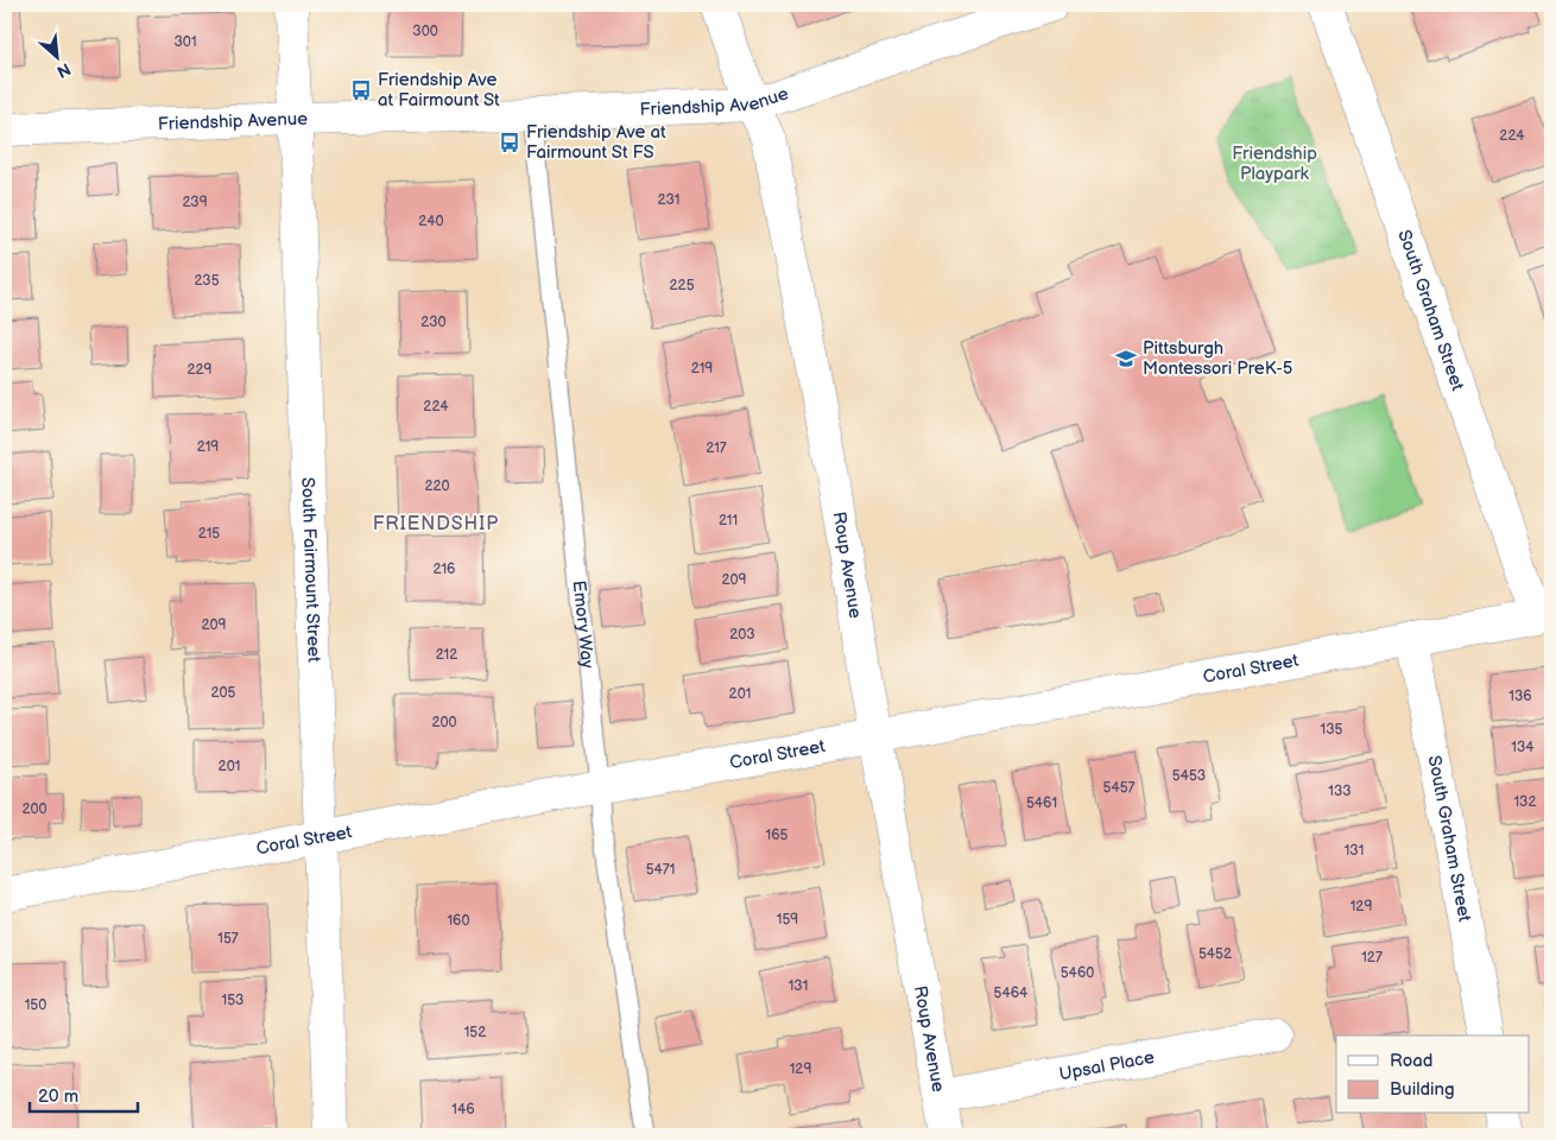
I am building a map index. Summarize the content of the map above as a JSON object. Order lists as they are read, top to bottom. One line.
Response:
{"streets":{"street":["Friendship Avenue","South Graham Street","Roup Avenue","South Fairmount Street","Coral Street","Upsal Place"],"lane":["Emory Way"]},"crossings":[["Friendship Avenue","Roup Avenue"],["Friendship Avenue","South Fairmount Street"],["Friendship Avenue","Emory Way"],["South Graham Street","Coral Street"],["Roup Avenue","Coral Street"],["Roup Avenue","Upsal Place"],["South Fairmount Street","Coral Street"],["Emory Way","Coral Street"]],"districts":["FRIENDSHIP"],"parks":["Friendship Playpark"],"places":{"bus stop":["Friendship Ave at Fairmount St","Friendship Ave at Fairmount St FS"],"school or university":["Pittsburgh Montessori PreK-5"]},"house_numbers":["300","301","224","231","239","240","235","225","230","219","229","224","219","217","220","211","215","216","209","209","203","212","205","201","136","200","135","134","201","5453","5457","133","132","5461","200","165","131","5471","129","159","160","157","5452","127","5460","131","5464","153","150","152","129","146"],"legend":["Road","Building"],"scale_bar":"20 m","north":"bottom right"}
